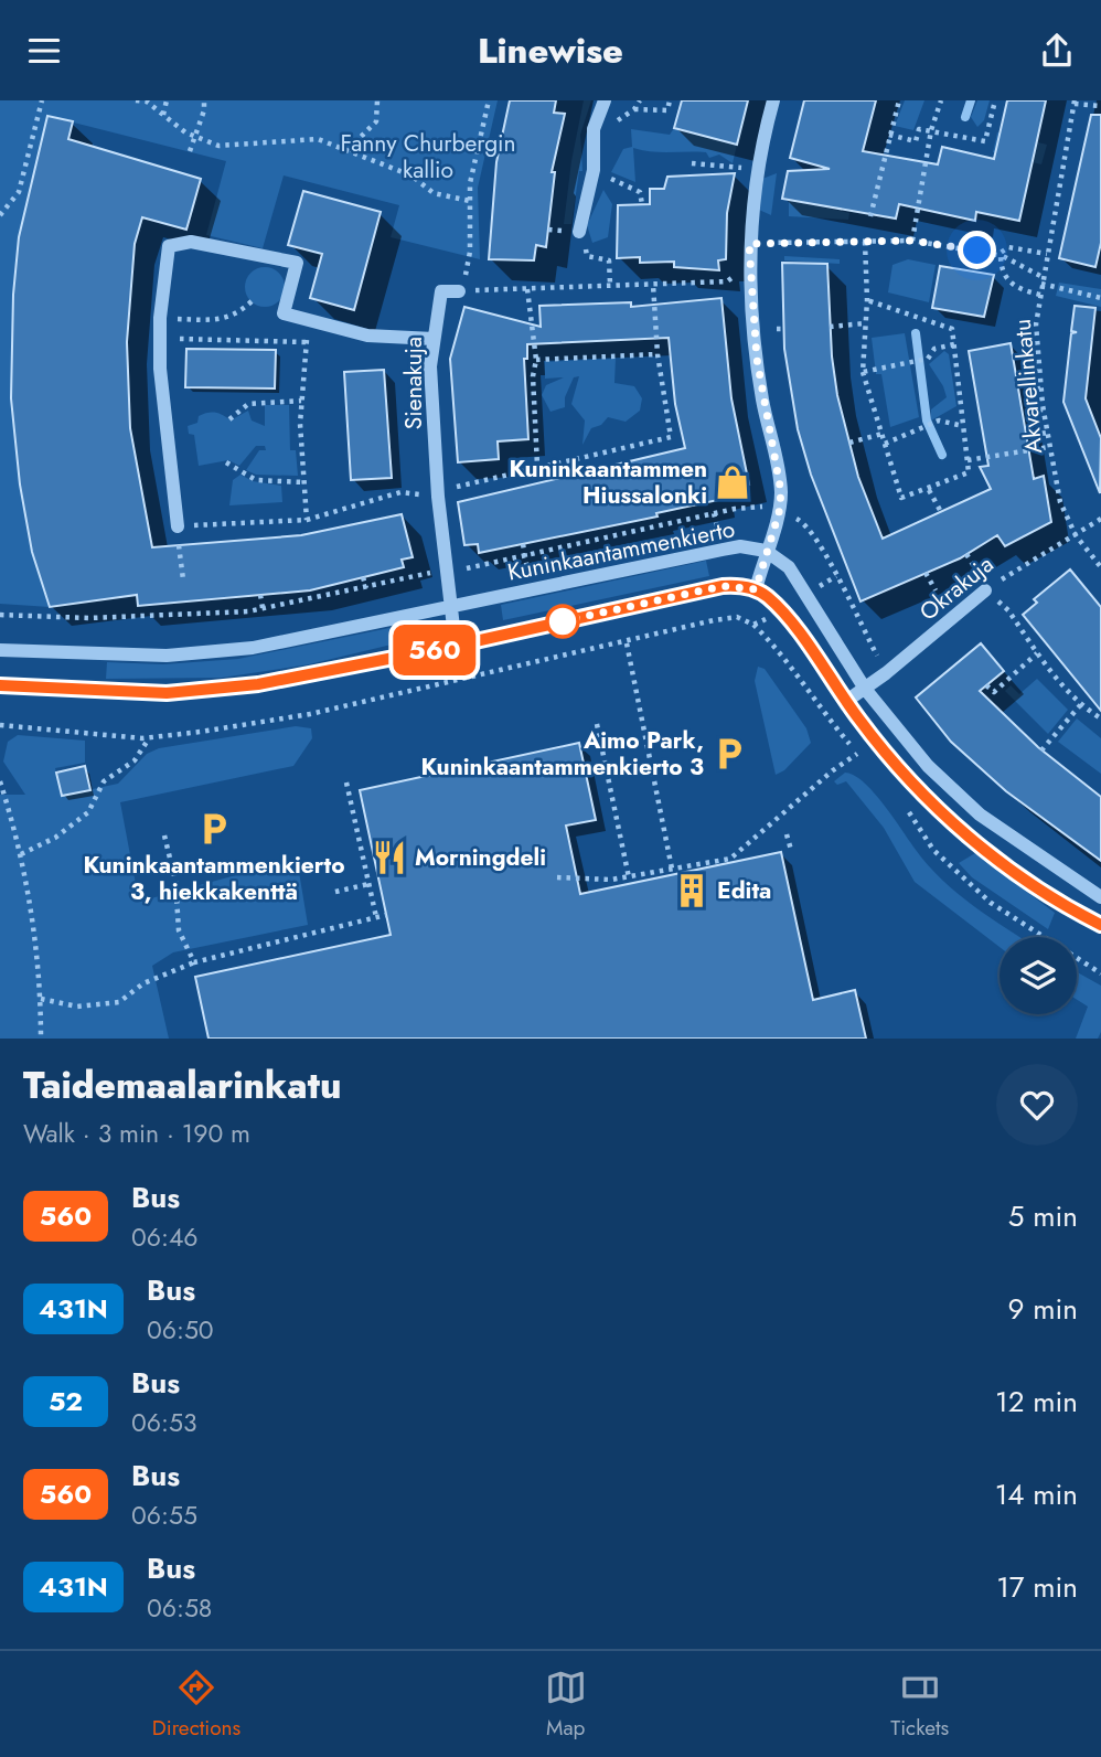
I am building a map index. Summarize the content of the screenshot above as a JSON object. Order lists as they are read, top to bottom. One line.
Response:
{"streets":{"street":["Sienakuja","Kuninkaantammenkierto","Okrakuja"],"path":["Akvarellinkatu"]},"crossings":[["Sienakuja","Kuninkaantammenkierto"],["Akvarellinkatu","Okrakuja"],["Kuninkaantammenkierto","Okrakuja"]],"parks":["Fanny Churbergin kallio"],"places":{"shop":["Kuninkaantammen Hiussalonki"],"parking":["Aimo Park, Kuninkaantammenkierto 3","Kuninkaantammenkierto 3, hiekkakenttä"],"restaurant":["Morningdeli"],"building":["Edita"]},"lines":["bus line 560"],"page":{"header":"Linewise","on_map":"560","heading":["Taidemaalarinkatu","Walk · 3 min · 190 m"],"list":[{"mark":"560","name":"Bus","note":"06:46","value":"5 min"},{"mark":"431N","name":"Bus","note":"06:50","value":"9 min"},{"mark":"52","name":"Bus","note":"06:53","value":"12 min"},{"mark":"560","name":"Bus","note":"06:55","value":"14 min"},{"mark":"431N","name":"Bus","note":"06:58","value":"17 min"}],"tabs":["Directions","Map","Tickets"]}}
